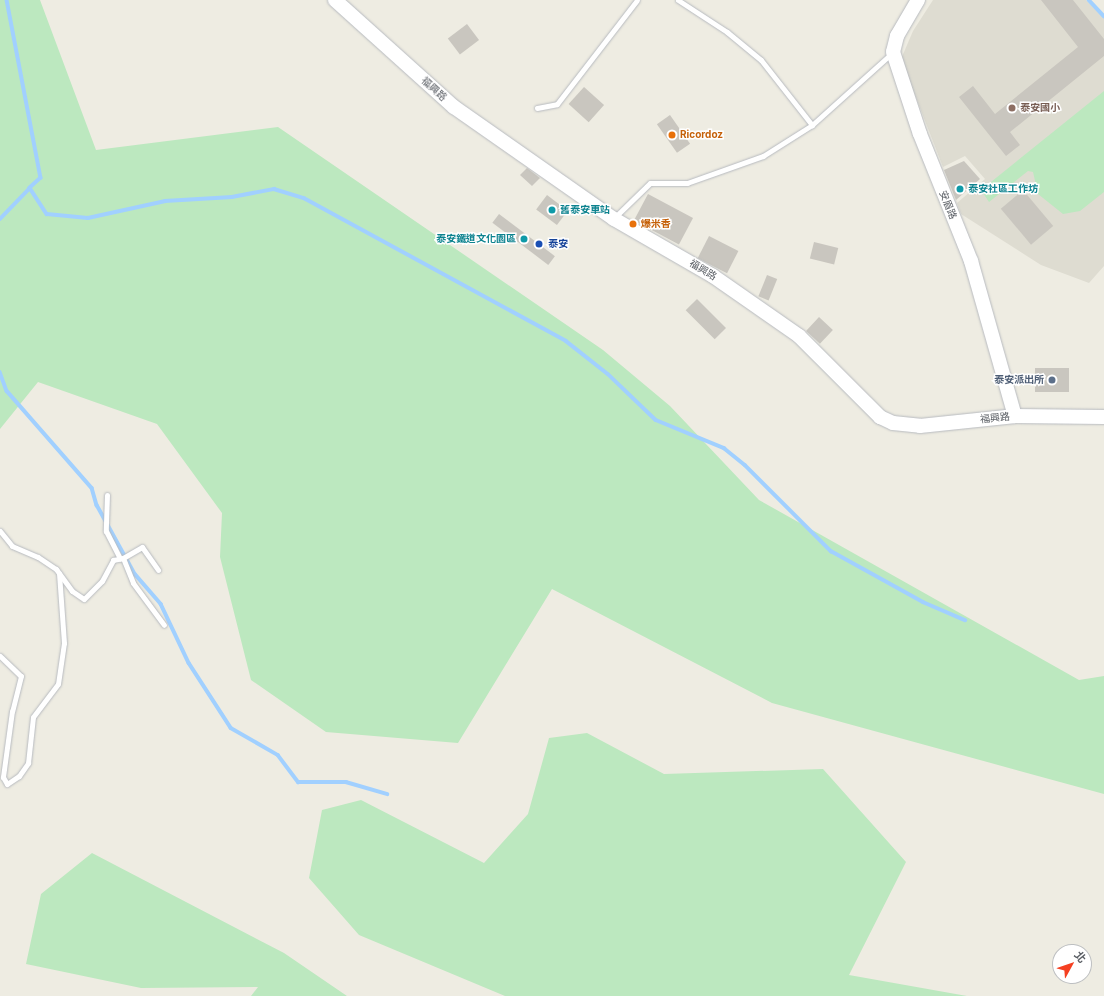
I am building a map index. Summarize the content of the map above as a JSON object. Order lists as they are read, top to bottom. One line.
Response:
{"streets":{"street":["福興路","安眉路"]},"crossings":[["福興路","安眉路"]],"places":["泰安國小","Ricordoz","泰安社區工作坊","舊泰安車站","爆米香","泰安鐵道文化園區","泰安","泰安派出所"],"north":"top right"}
